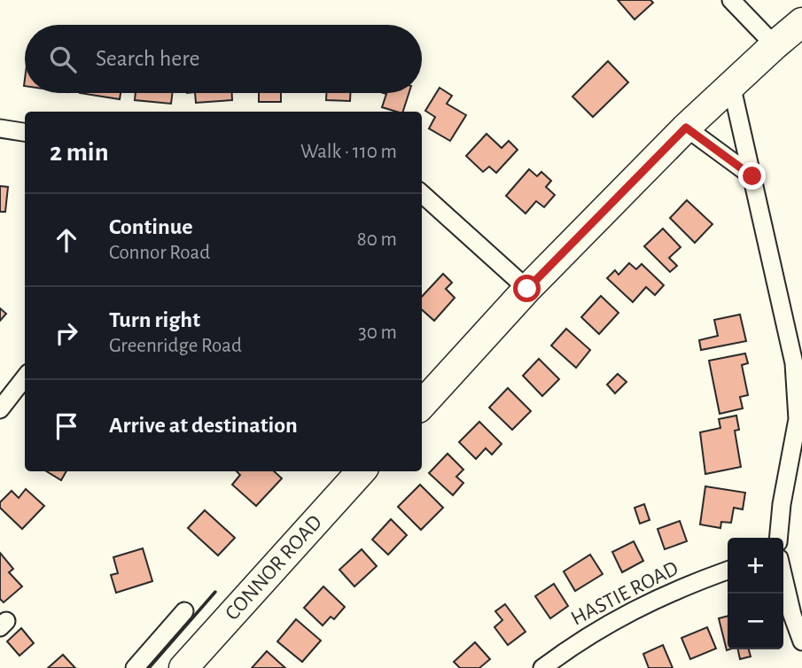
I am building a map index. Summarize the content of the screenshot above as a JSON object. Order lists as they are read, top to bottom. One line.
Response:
{"streets":{"main road":["CONNOR ROAD"],"street":["HASTIE ROAD"]},"page":{"search":"Search here","heading":["2 min","Walk · 110 m"],"list":[["Continue","Connor Road","80 m"],["Turn right","Greenridge Road","30 m"],"Arrive at destination"],"map_buttons":["+","−"]}}
